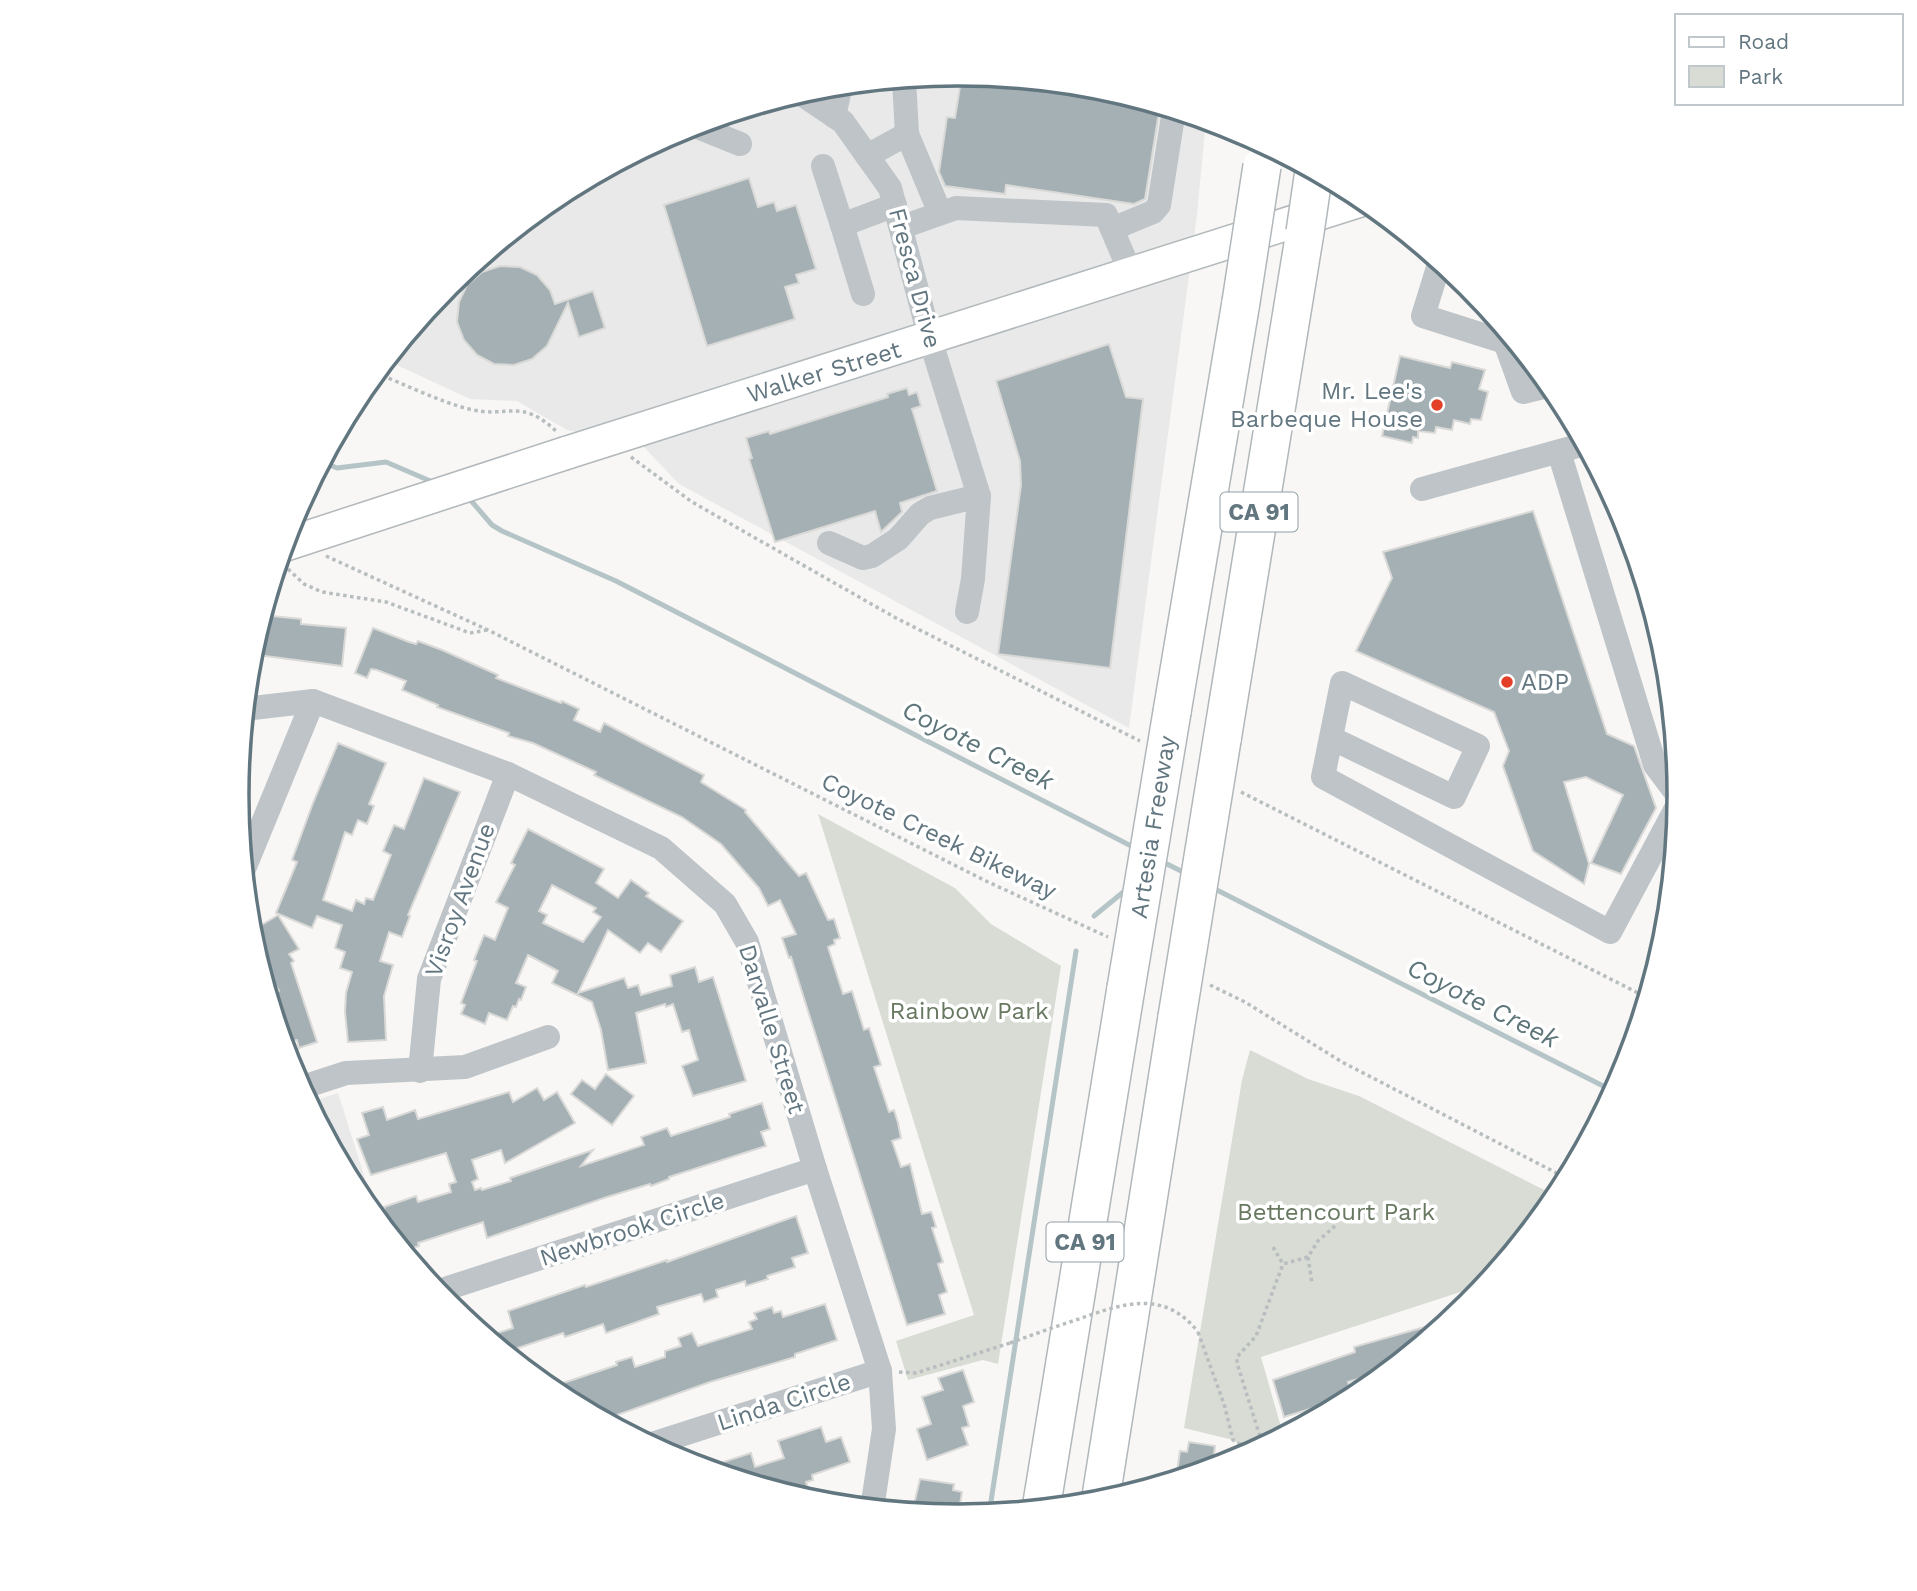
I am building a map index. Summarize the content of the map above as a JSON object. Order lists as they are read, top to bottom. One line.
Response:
{"streets":{"highway":["CA 91","Artesia Freeway"],"main road":["Walker Street"],"street":["Fresca Drive","Visroy Avenue","Darvalle Street","Newbrook Circle","Linda Circle"],"path":["Coyote Creek Bikeway"]},"crossings":[["Fresca Drive","Walker Street"],["Visroy Avenue","Darvalle Street"],["Darvalle Street","Newbrook Circle"],["Darvalle Street","Linda Circle"]],"water":["Coyote Creek"],"parks":["Rainbow Park","Bettencourt Park"],"places":["Mr. Lee's Barbeque House","ADP"],"legend":["Road","Park"]}
